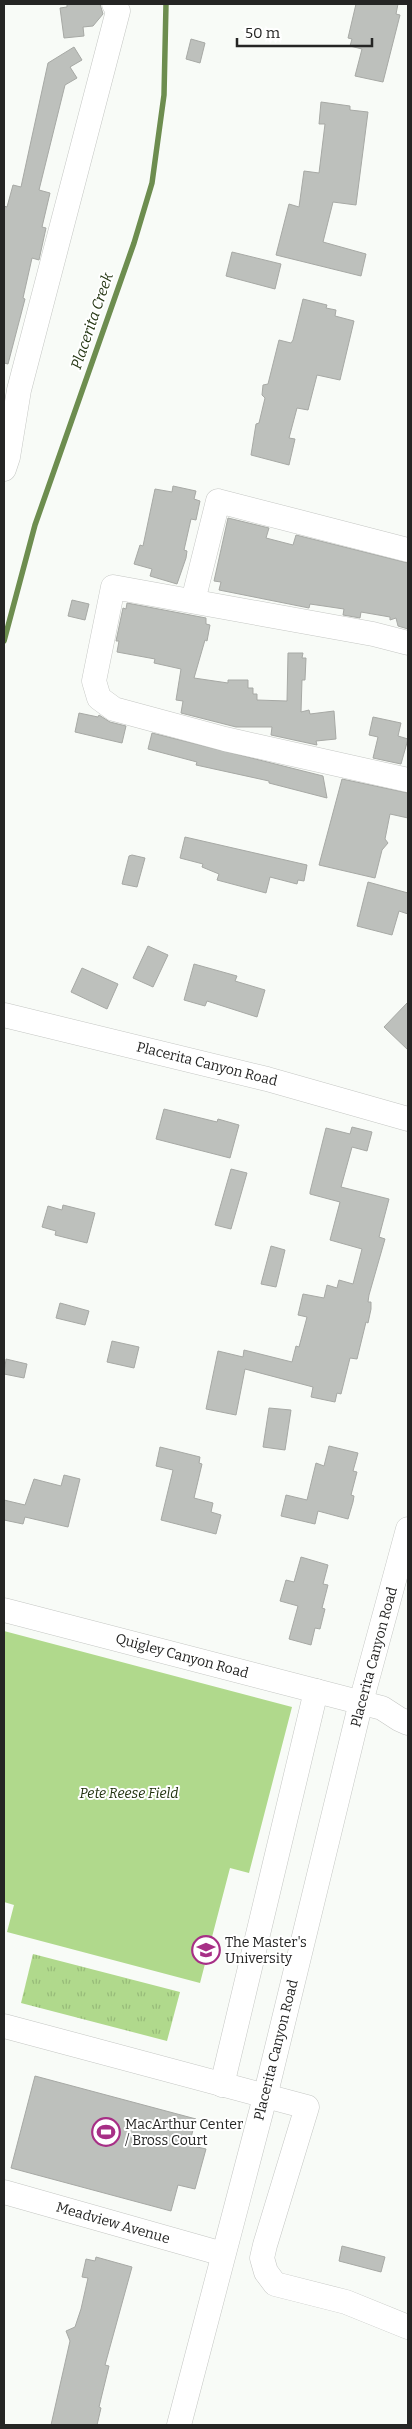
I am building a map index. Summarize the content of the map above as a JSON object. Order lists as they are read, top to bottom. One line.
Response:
{"streets":{"street":["Placerita Canyon Road","Quigley Canyon Road","Meadview Avenue"]},"crossings":[["Placerita Canyon Road","Quigley Canyon Road"],["Placerita Canyon Road","Meadview Avenue"]],"water":["Placerita Creek"],"parks":["Pete Reese Field"],"places":{"school or university":["The Master's University"],"sports":["MacArthur Center / Bross Court"]},"scale_bar":"50 m"}
